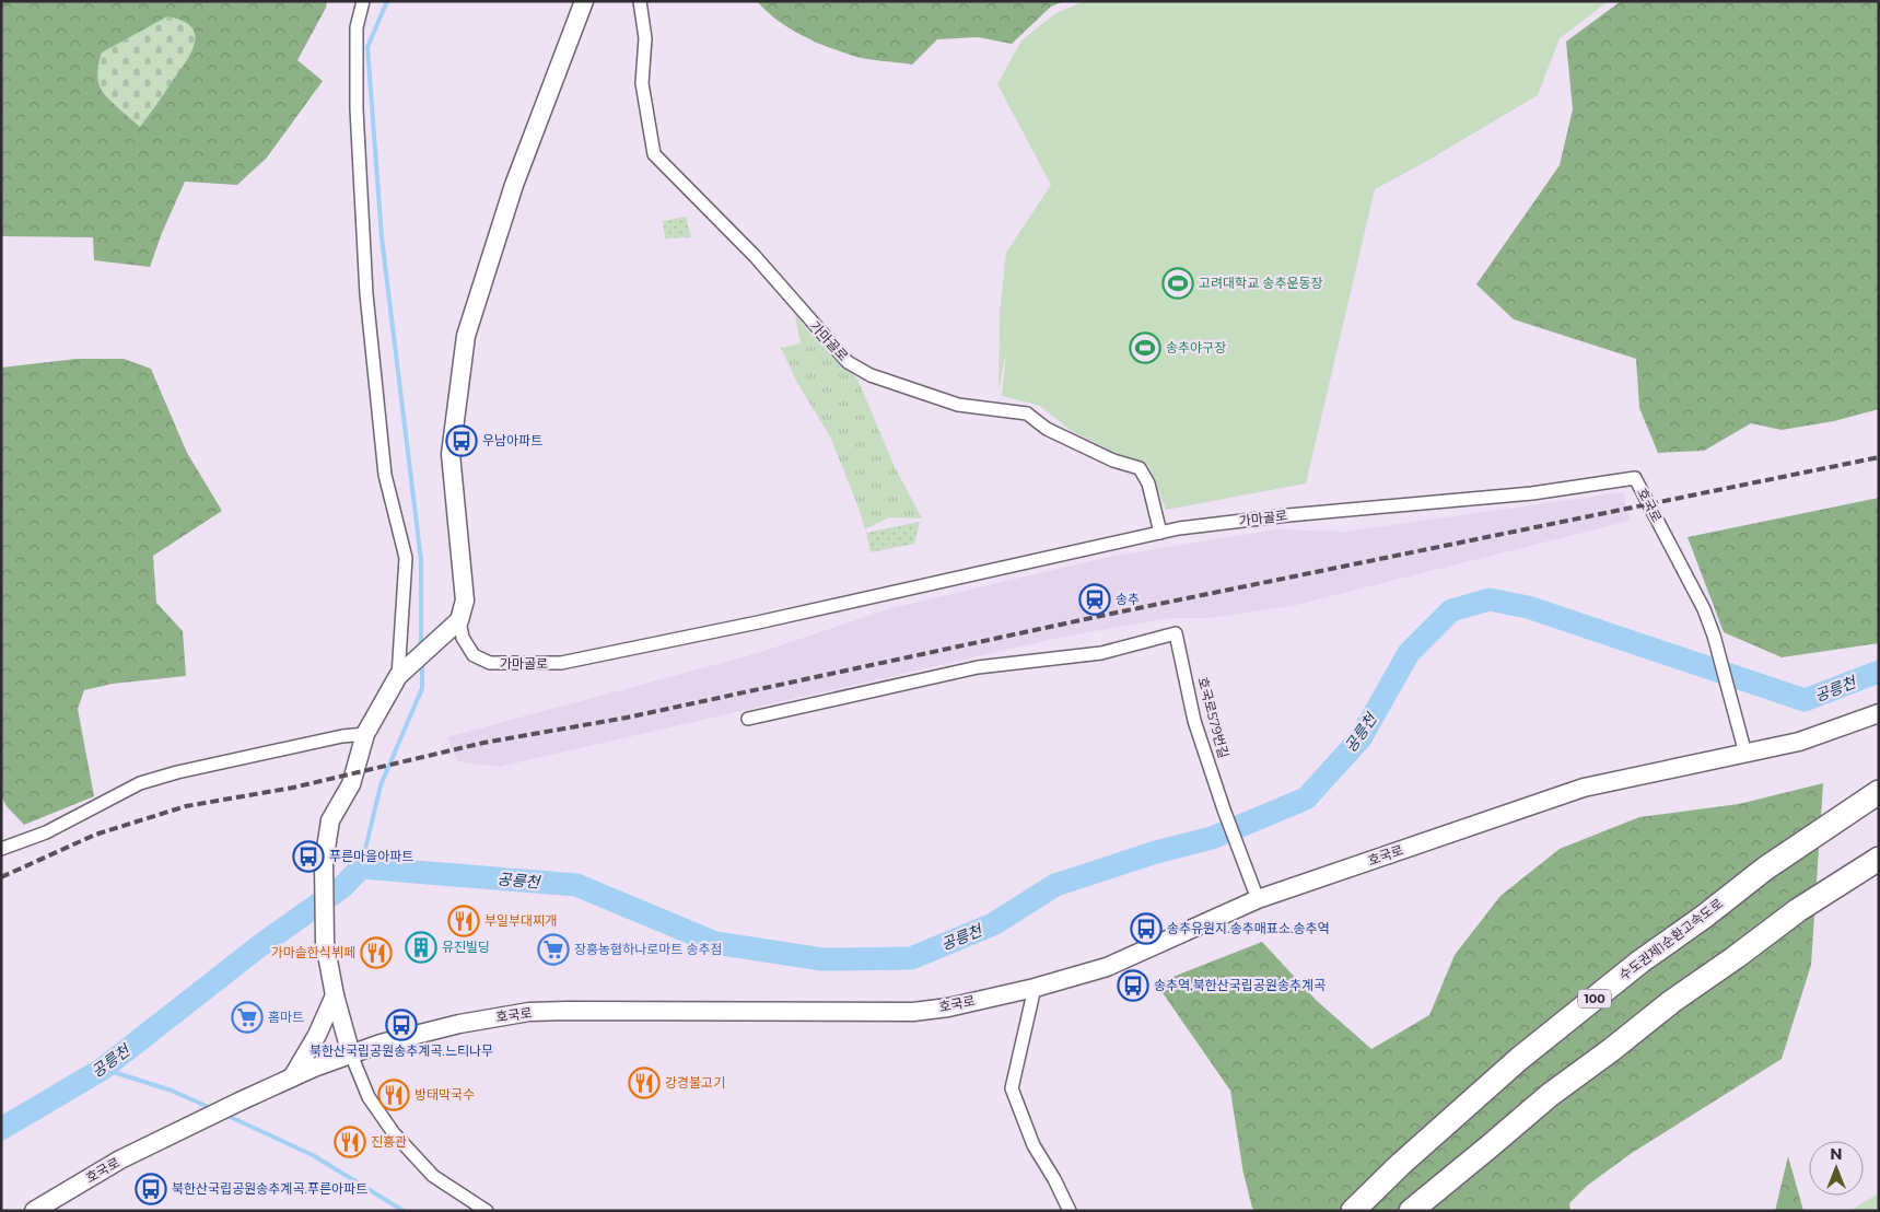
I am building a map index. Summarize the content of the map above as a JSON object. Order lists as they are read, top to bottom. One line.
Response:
{"streets":{"highway":["수도권제1순환고속도로","100"],"street":["가마골로","호국로","호국로579번길"]},"crossings":[["가마골로","호국로"],["호국로","호국로579번길"]],"water":["공릉천"],"places":{"sports":["고려대학교 송추운동장","송추야구장"],"bus stop":["우남아파트","푸른마을아파트","송추유원지.송추매표소.송추역","송추역.북한산국립공원송추계곡","북한산국립공원송추계곡.느티나무","북한산국립공원송추계곡.푸른아파트"],"station":["송추"],"restaurant":["부일부대찌개","가마솥한식뷔페","강경불고기","방태막국수","진흥관"],"building":["유진빌딩"],"supermarket":["장흥농협하나로마트 송추점","홈마트"]},"north":"top"}
